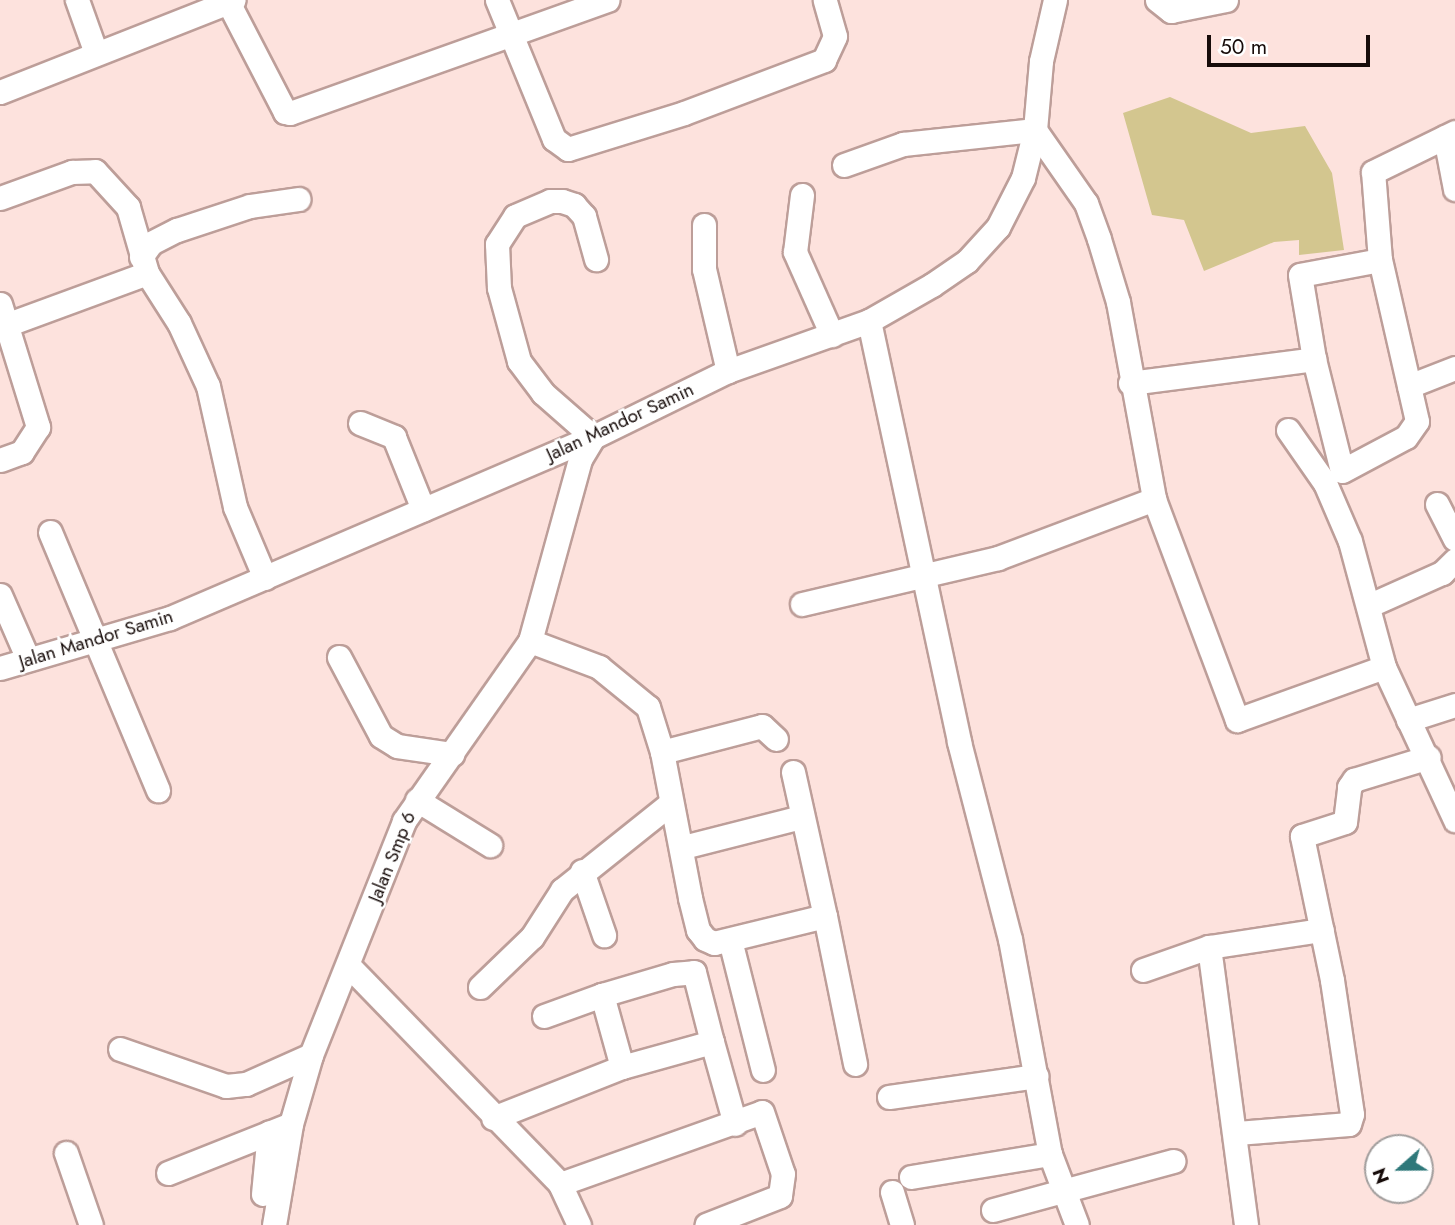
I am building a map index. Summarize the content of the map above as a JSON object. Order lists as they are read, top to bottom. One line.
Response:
{"streets":{"street":["Jalan Mandor Samin","Jalan Smp 6"]},"crossings":[["Jalan Mandor Samin","Jalan Smp 6"]],"scale_bar":"50 m","north":"left"}
